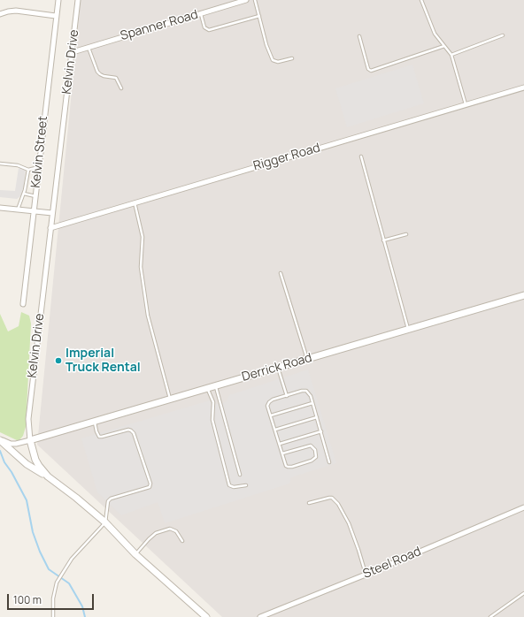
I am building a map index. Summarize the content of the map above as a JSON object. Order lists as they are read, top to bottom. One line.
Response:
{"streets":{"street":["Spanner Road","Kelvin Drive","Kelvin Street","Rigger Road","Derrick Road","Steel Road"]},"crossings":[["Spanner Road","Kelvin Drive"],["Kelvin Drive","Rigger Road"],["Kelvin Drive","Derrick Road"]],"places":["Imperial Truck Rental"],"scale_bar":"100 m"}
